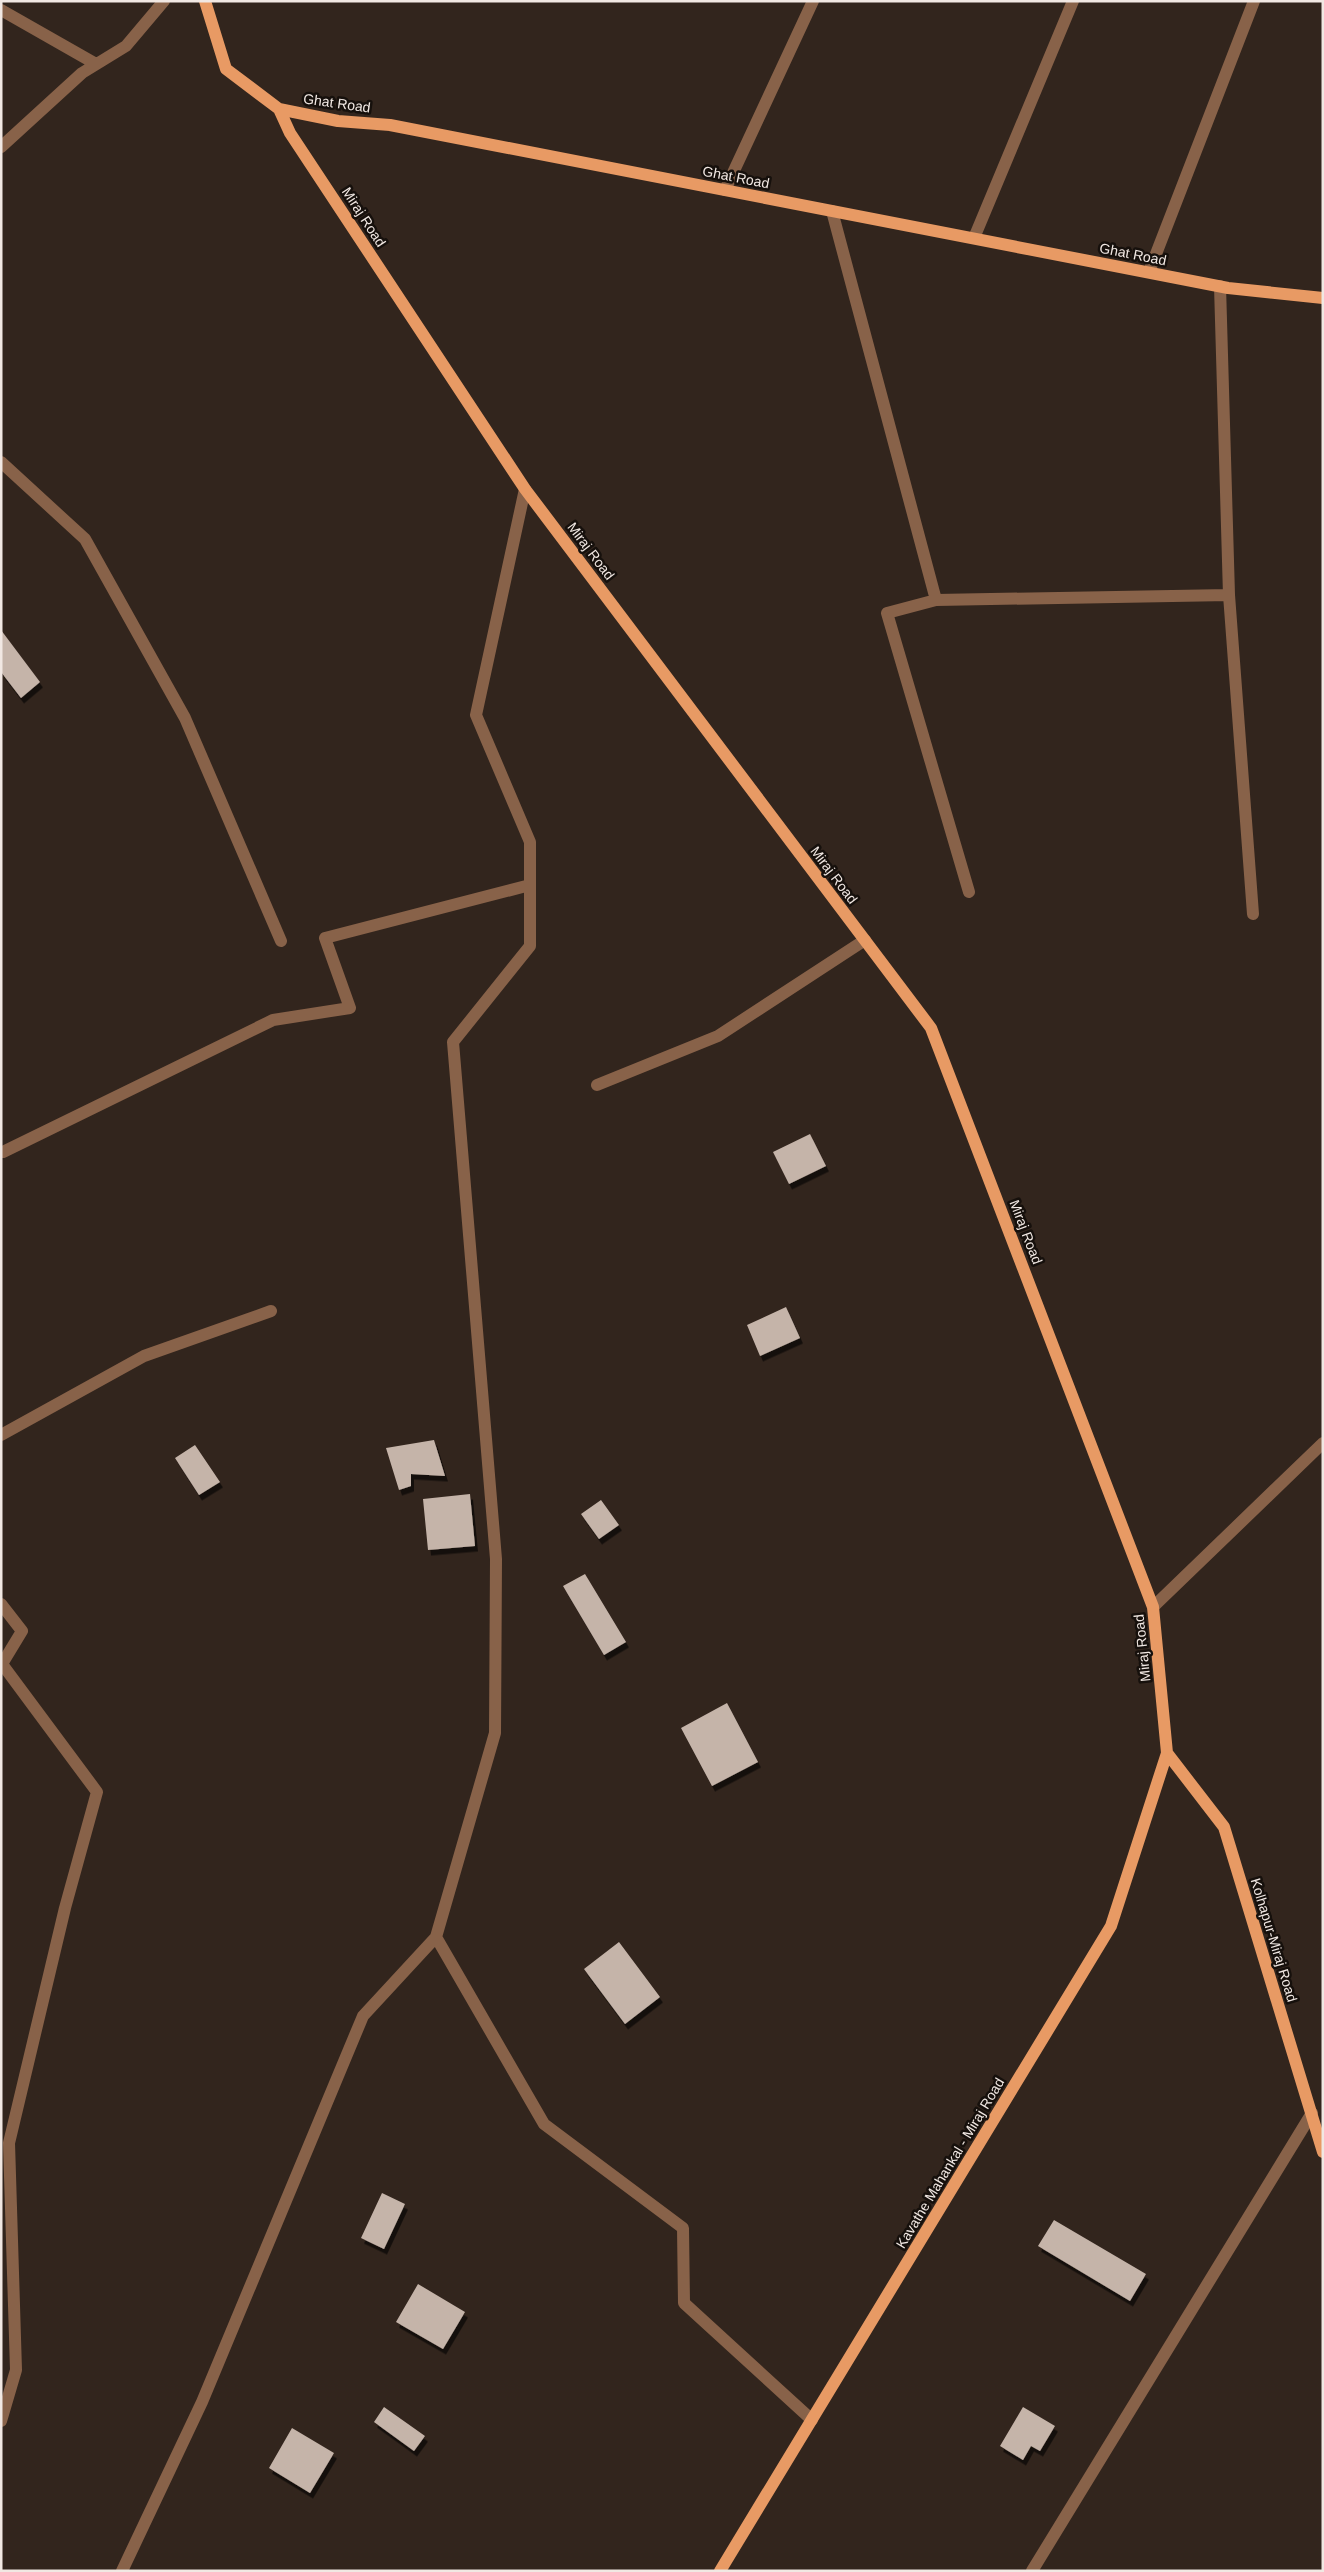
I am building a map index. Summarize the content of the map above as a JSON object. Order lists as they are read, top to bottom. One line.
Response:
{"streets":{"main road":["Ghat Road","Miraj Road","Kolhapur-Miraj Road","Kavathe Mahankal - Miraj Road"]},"crossings":[["Ghat Road","Miraj Road"],["Miraj Road","Kolhapur-Miraj Road"],["Miraj Road","Kavathe Mahankal - Miraj Road"],["Kolhapur-Miraj Road","Kavathe Mahankal - Miraj Road"]]}
